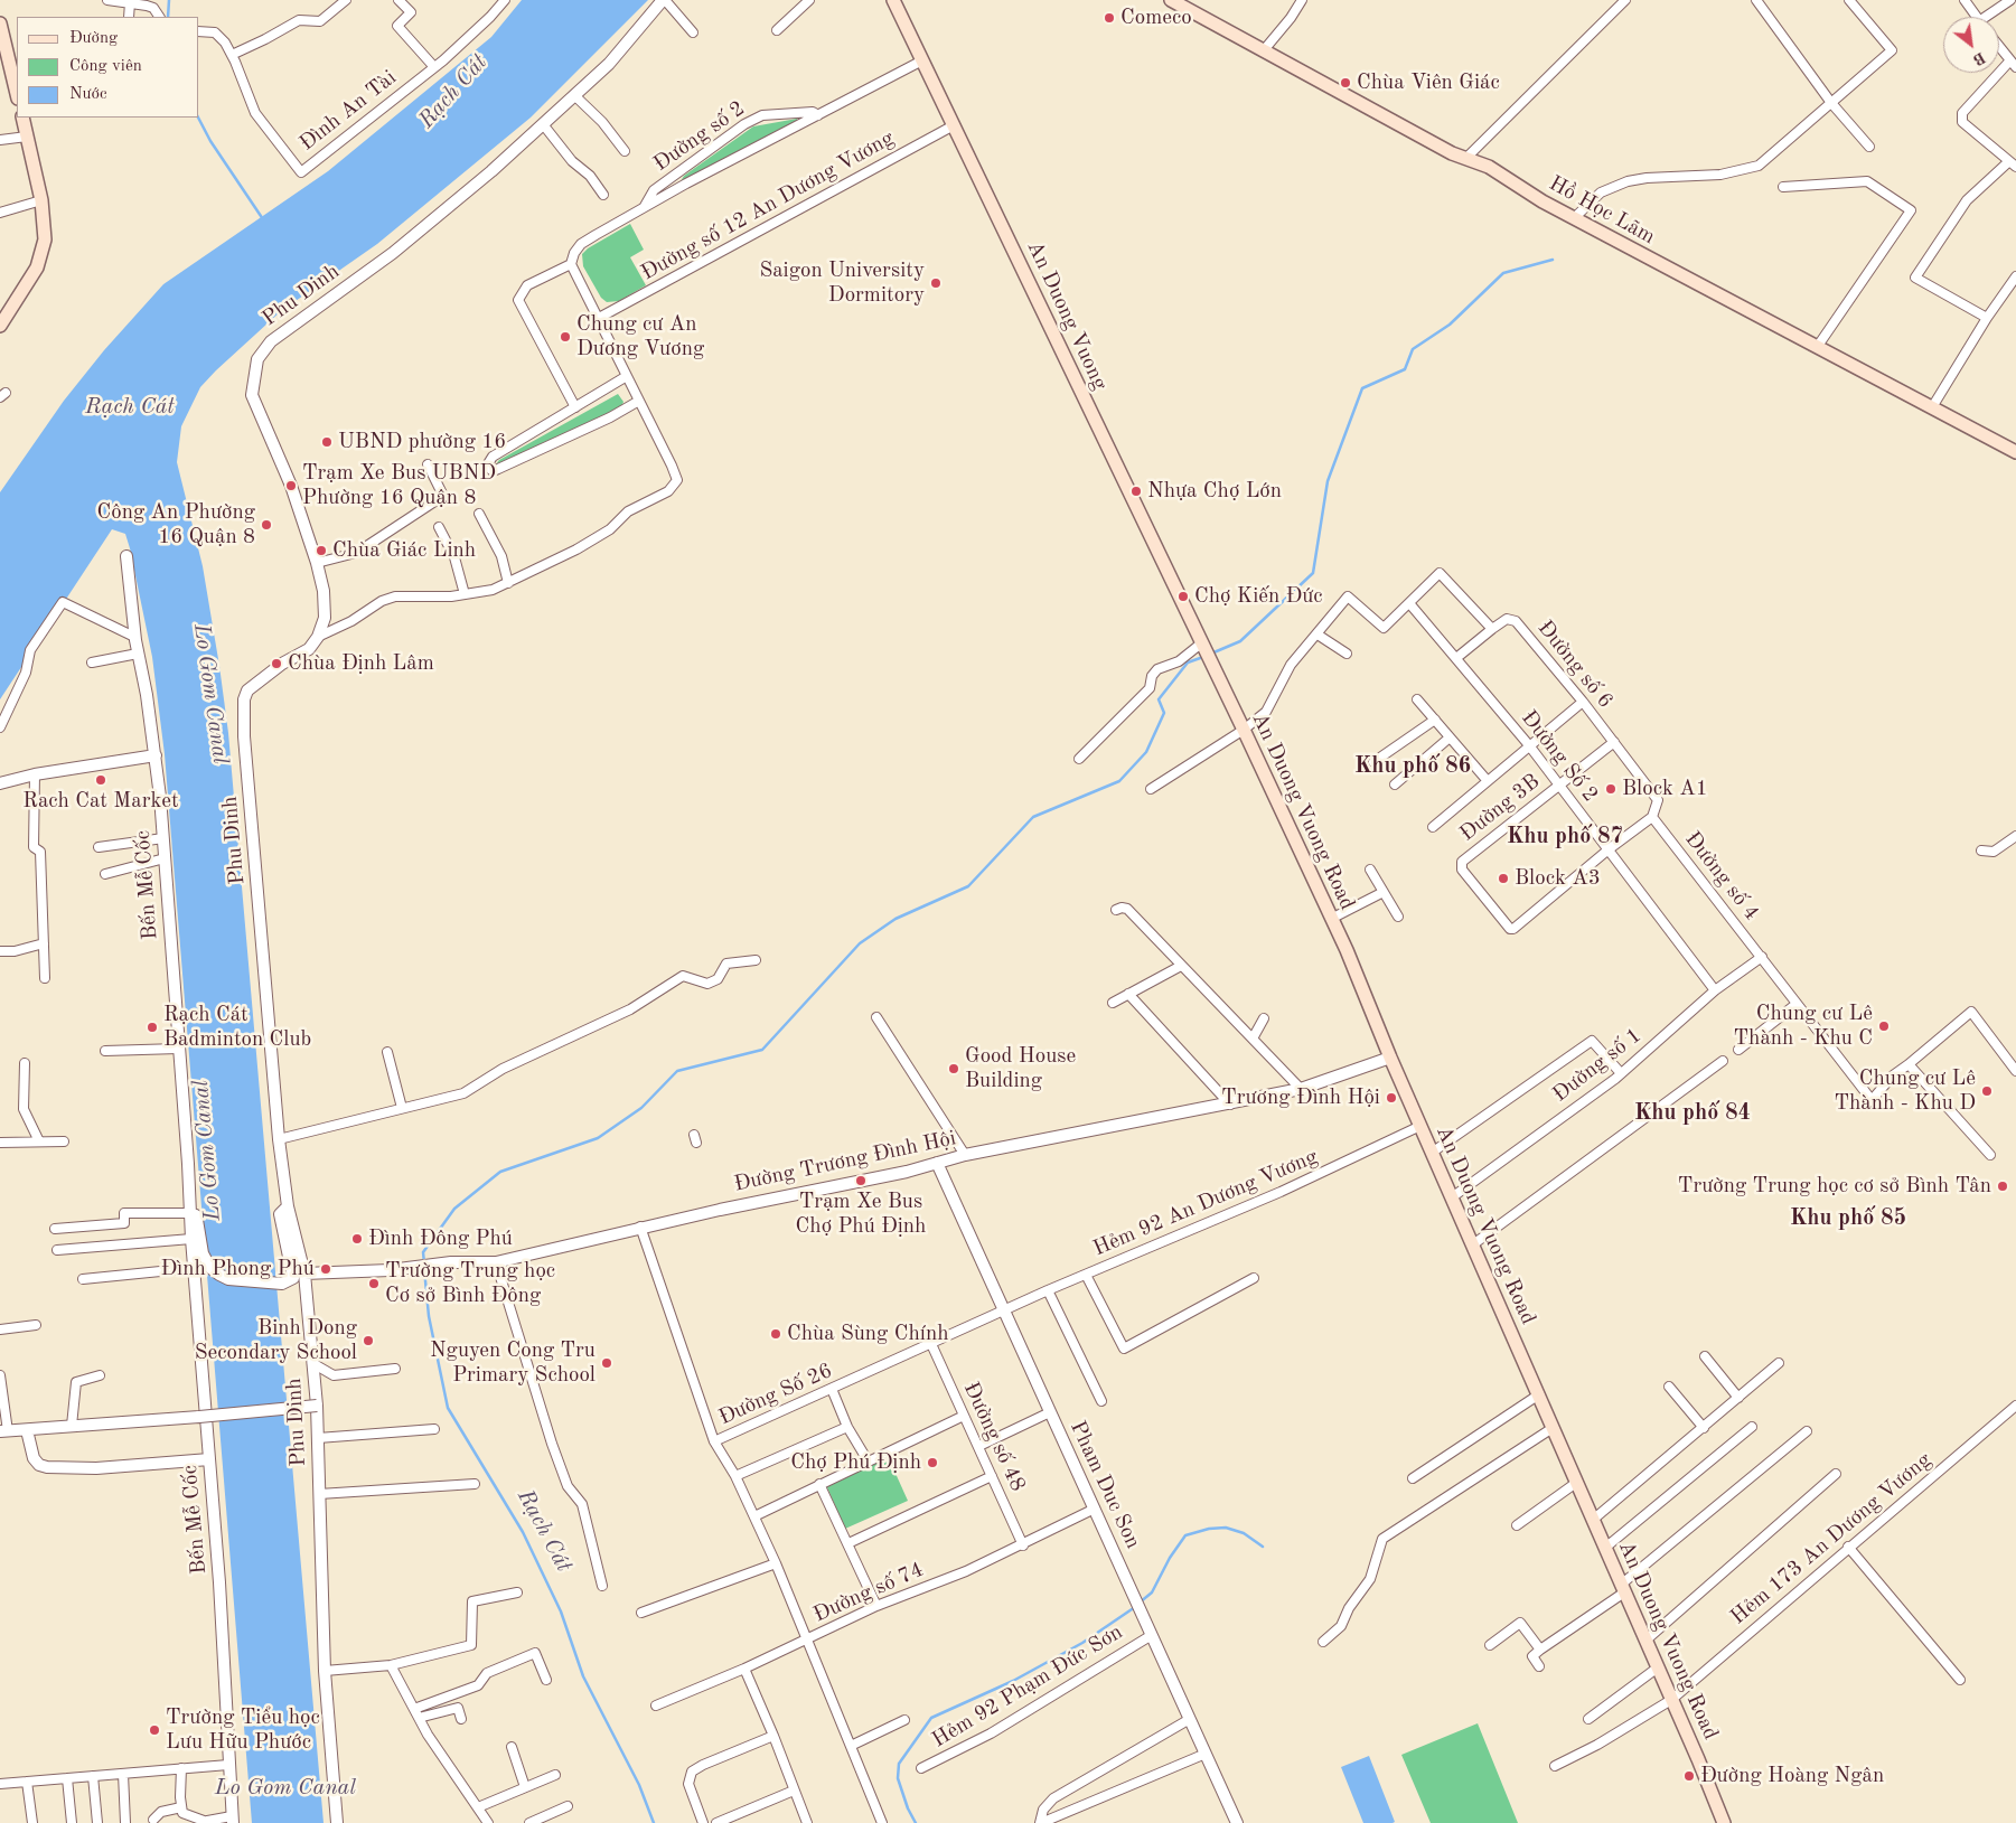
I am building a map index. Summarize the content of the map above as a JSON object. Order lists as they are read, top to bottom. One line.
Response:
{"streets":{"main road":["Hồ Học Lãm","An Duong Vuong","An Duong Vuong Road"],"street":["Đình An Tài","Đường số 2","Đường số 12 An Dương Vương","Phu Dinh","Đường số 6","Đường Số 2","Đường 3B","Đường số 4","Bến Mễ Cốc","Đường số 1","Đường Trương Đình Hội","Hẻm 92 An Dương Vương","Đường Số 26","Đường số 48","Pham Duc Son","Hẻm 173 An Dương Vương","Đường số 74","Hẻm 92 Phạm Đức Sơn"]},"crossings":[["Đường số 2","An Duong Vuong"],["Đường số 12 An Dương Vương","An Duong Vuong"],["Phu Dinh","Đường Trương Đình Hội"],["An Duong Vuong","An Duong Vuong Road"],["Đường số 6","Đường 3B"],["Đường số 6","Đường số 4"],["Đường Số 2","Đường 3B"],["Đường Số 2","Đường số 1"],["An Duong Vuong Road","Đường số 1"],["An Duong Vuong Road","Đường Trương Đình Hội"],["An Duong Vuong Road","Hẻm 92 An Dương Vương"],["An Duong Vuong Road","Hẻm 173 An Dương Vương"],["Đường số 4","Đường số 1"],["Đường Trương Đình Hội","Pham Duc Son"],["Hẻm 92 An Dương Vương","Đường Số 26"],["Hẻm 92 An Dương Vương","Pham Duc Son"],["Đường Số 26","Đường số 48"],["Đường Số 26","Pham Duc Son"],["Đường số 48","Pham Duc Son"],["Đường số 48","Đường số 74"],["Pham Duc Son","Đường số 74"],["Pham Duc Son","Hẻm 92 Phạm Đức Sơn"]],"districts":["Khu phố 86","Khu phố 87","Khu phố 84","Khu phố 85"],"water":["Rạch Cát","Lo Gom Canal"],"places":["Comeco","Chùa Viên Giác","Saigon University Dormitory","Chung cư An Dương Vương","UBND phường 16","Trạm Xe Bus UBND Phường 16 Quận 8","Nhựa Chợ Lớn","Công An Phường 16 Quận 8","Chùa Giác Linh","Chợ Kiến Đức","Chùa Định Lâm","Rach Cat Market","Block A1","Block A3","Chung cư Lê Thành - Khu C","Rạch Cát Badminton Club","Good House Building","Chung cư Lê Thành - Khu D","Trương Đình Hội","Trạm Xe Bus Chợ Phú Định","Trường Trung học cơ sở Bình Tân","Đình Đông Phú","Đình Phong Phú","Trường Trung học Cơ sở Bình Đông","Chùa Sùng Chính","Binh Dong Secondary School","Nguyen Cong Tru Primary School","Chợ Phú Định","Trường Tiểu học Lưu Hữu Phước","Đường Hoàng Ngân"],"legend":["Đường","Công viên","Nước"],"north":"bottom right"}
